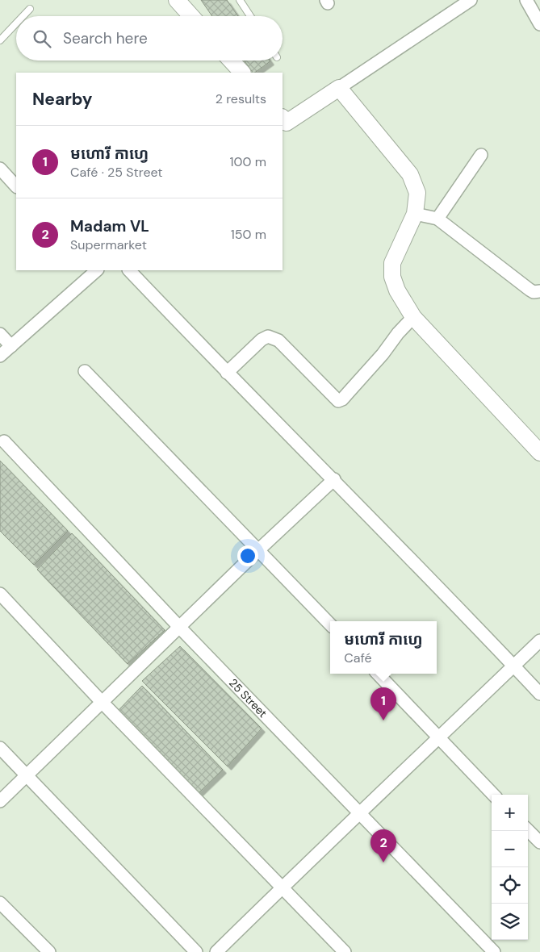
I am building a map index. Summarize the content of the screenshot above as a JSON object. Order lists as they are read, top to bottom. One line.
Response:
{"streets":{"street":["25 Street"]},"page":{"search":"Search here","heading":["Nearby","2 results"],"list":[{"mark":"1","name":"មហោរី កាហ្វេ","note":"Café · 25 Street","value":"100 m"},{"mark":"2","name":"Madam VL","note":"Supermarket","value":"150 m"}],"popup":["មហោរី កាហ្វេ","Café"],"pins":["1","2"],"map_buttons":["+","−"]}}
